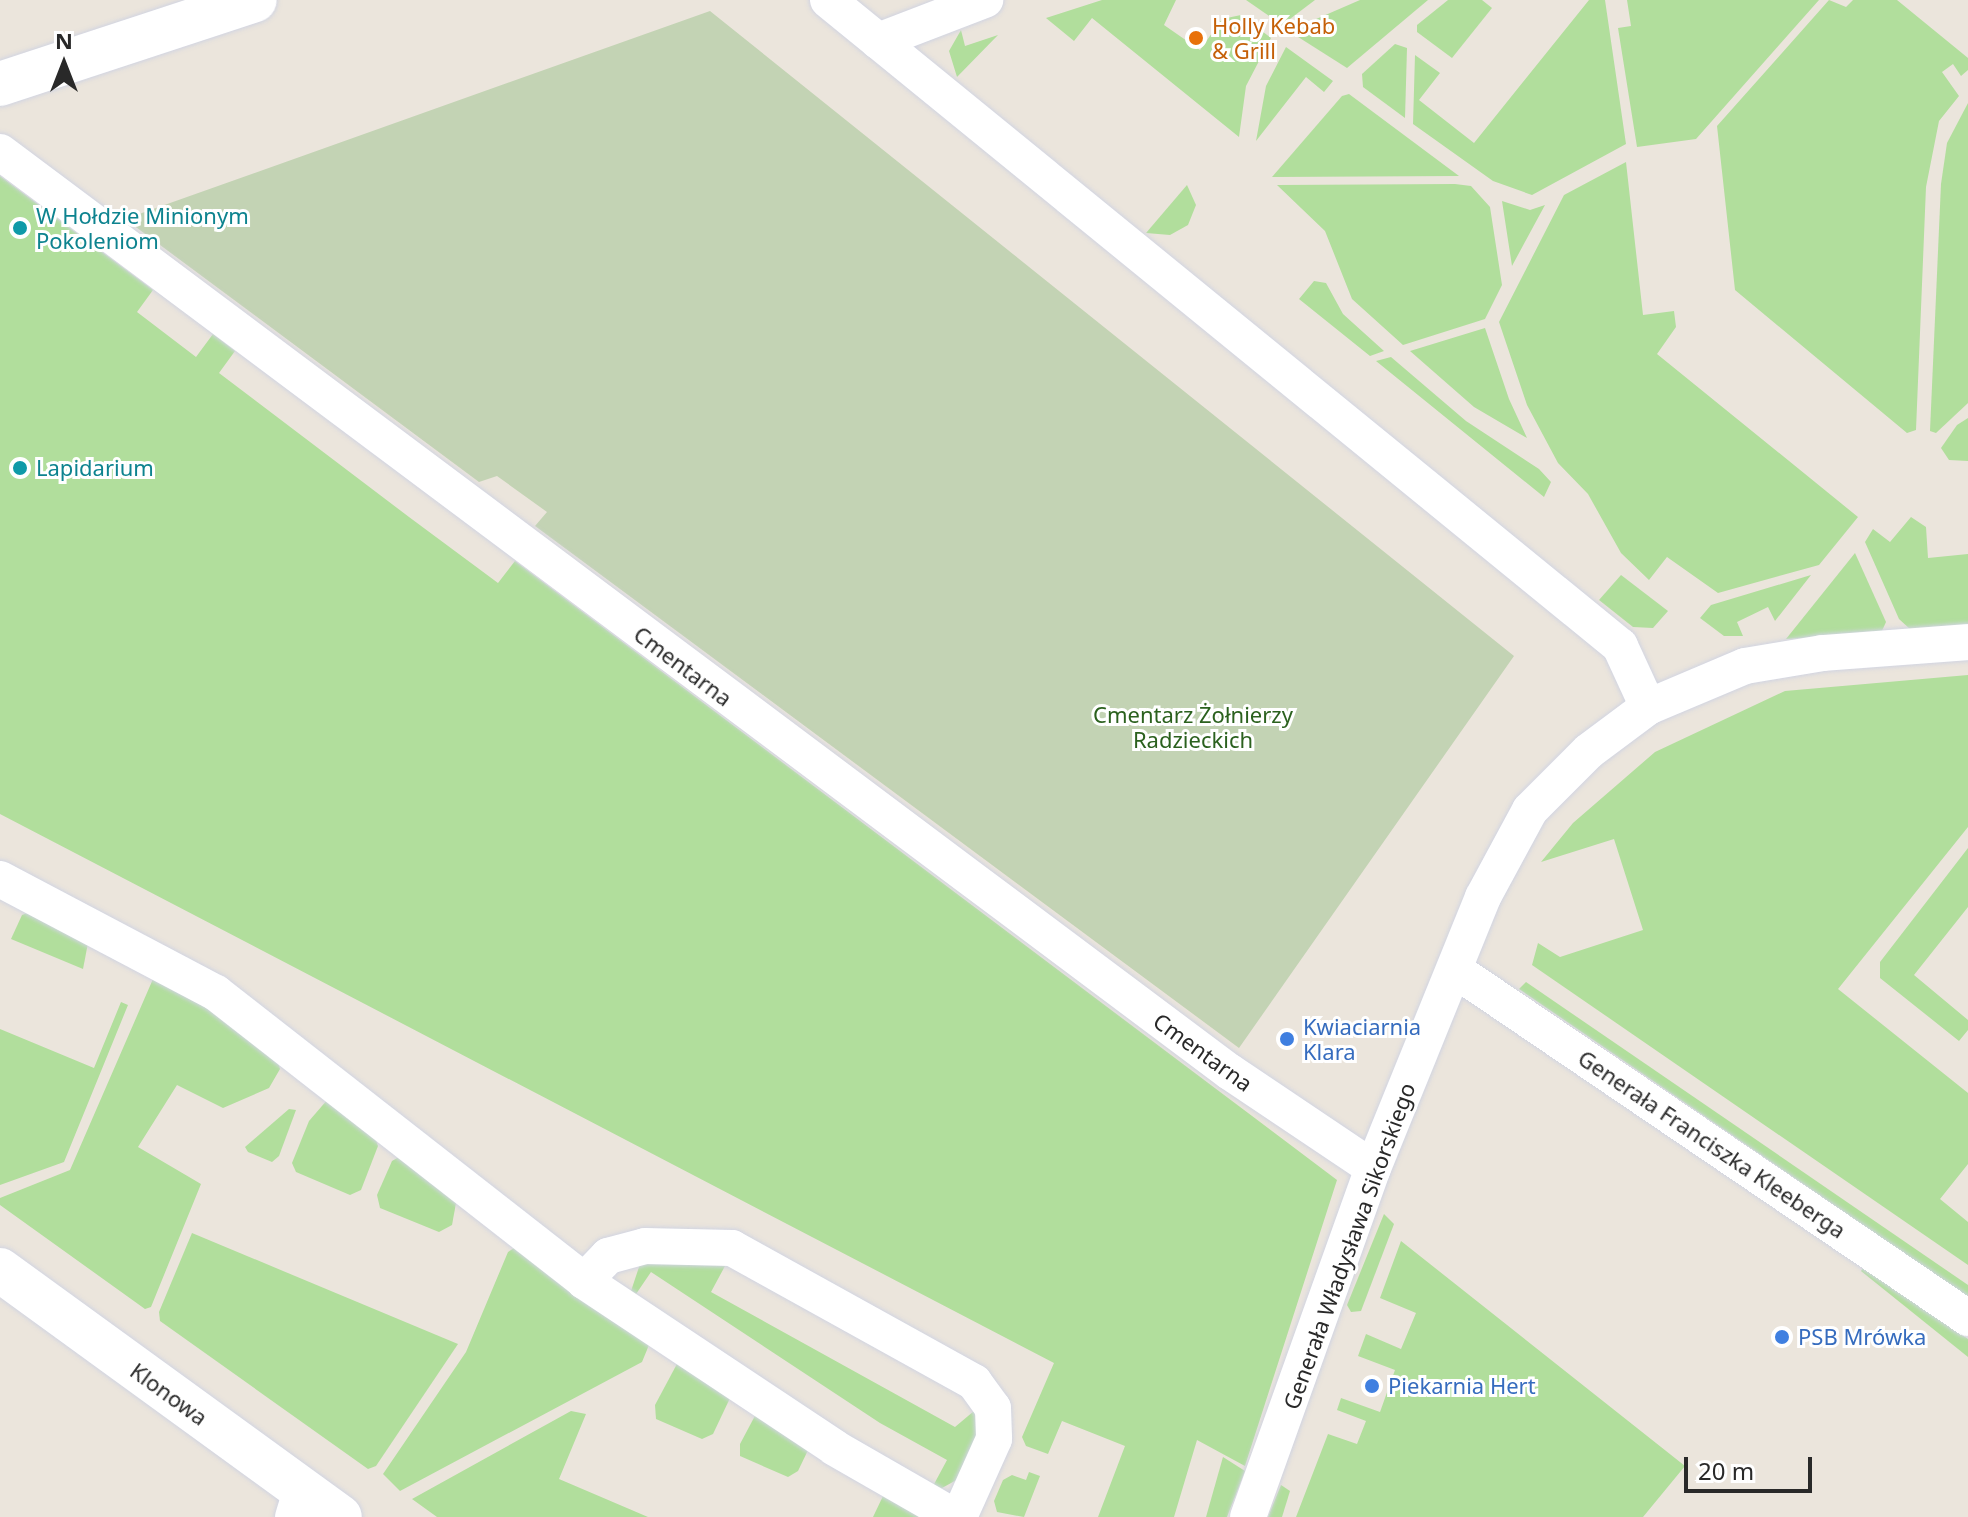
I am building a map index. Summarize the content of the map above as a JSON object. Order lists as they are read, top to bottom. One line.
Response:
{"streets":{"street":["Cmentarna","Generała Franciszka Kleeberga","Generała Władysława Sikorskiego","Klonowa"]},"crossings":[["Cmentarna","Generała Władysława Sikorskiego"],["Generała Franciszka Kleeberga","Generała Władysława Sikorskiego"]],"parks":["Cmentarz Żołnierzy Radzieckich"],"places":["Holly Kebab & Grill","W Hołdzie Minionym Pokoleniom","Lapidarium","Kwiaciarnia Klara","PSB Mrówka","Piekarnia Hert"],"scale_bar":"20 m","north":"top"}
